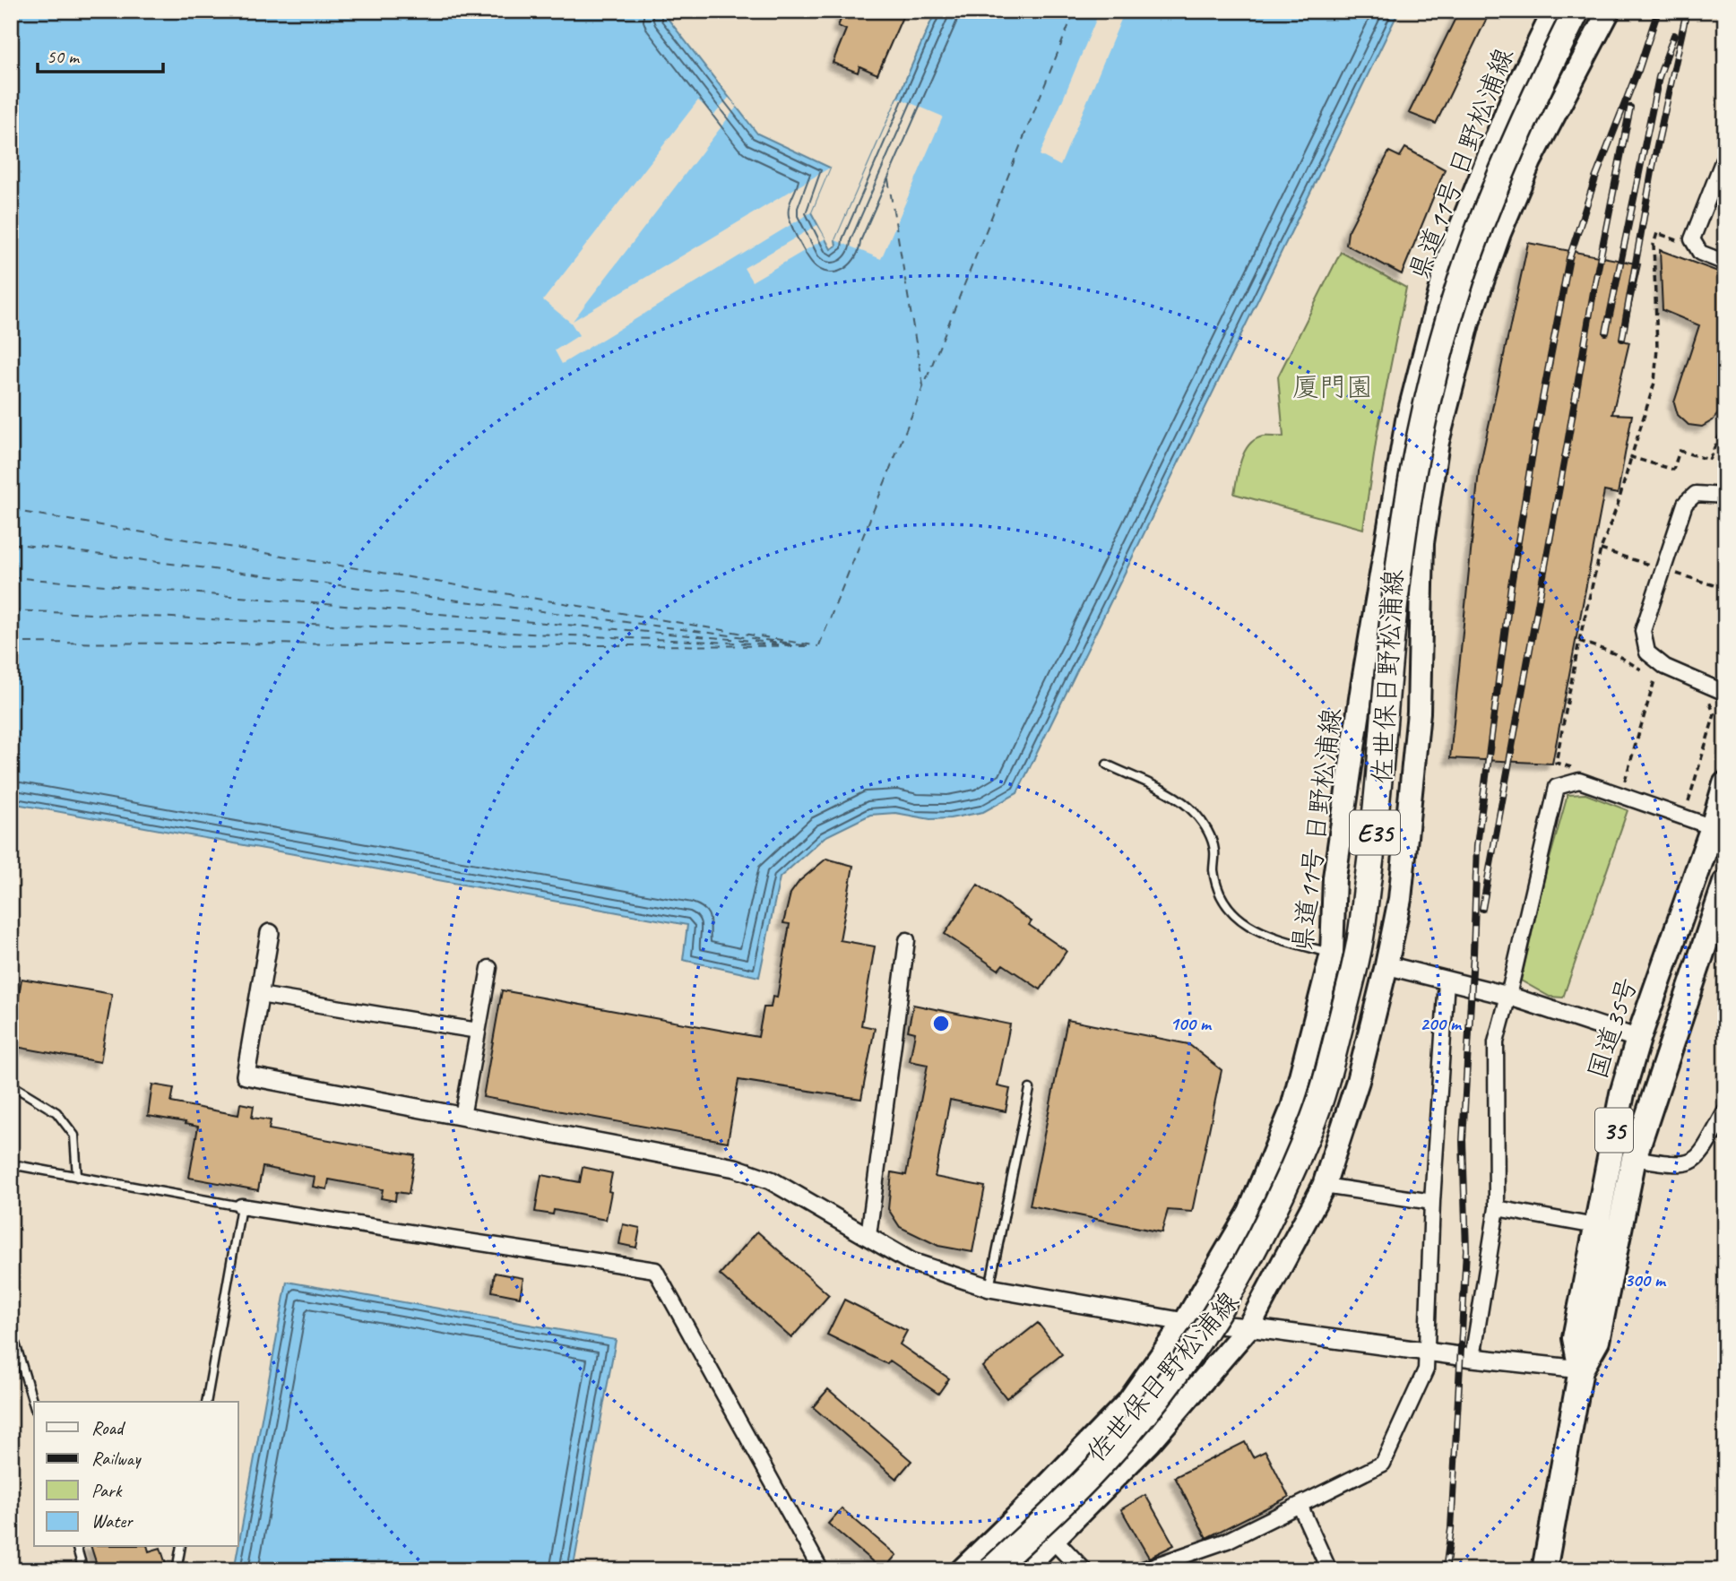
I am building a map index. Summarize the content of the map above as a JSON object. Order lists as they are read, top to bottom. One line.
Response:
{"streets":{"highway":["E35","国道35号","35"],"main road":["県道11号 日野松浦線","佐世保日野松浦線"]},"parks":["厦門園"],"legend":["Road","Railway","Park","Water"],"scale_bar":"50 m","rings":["100 m","200 m","300 m"]}
